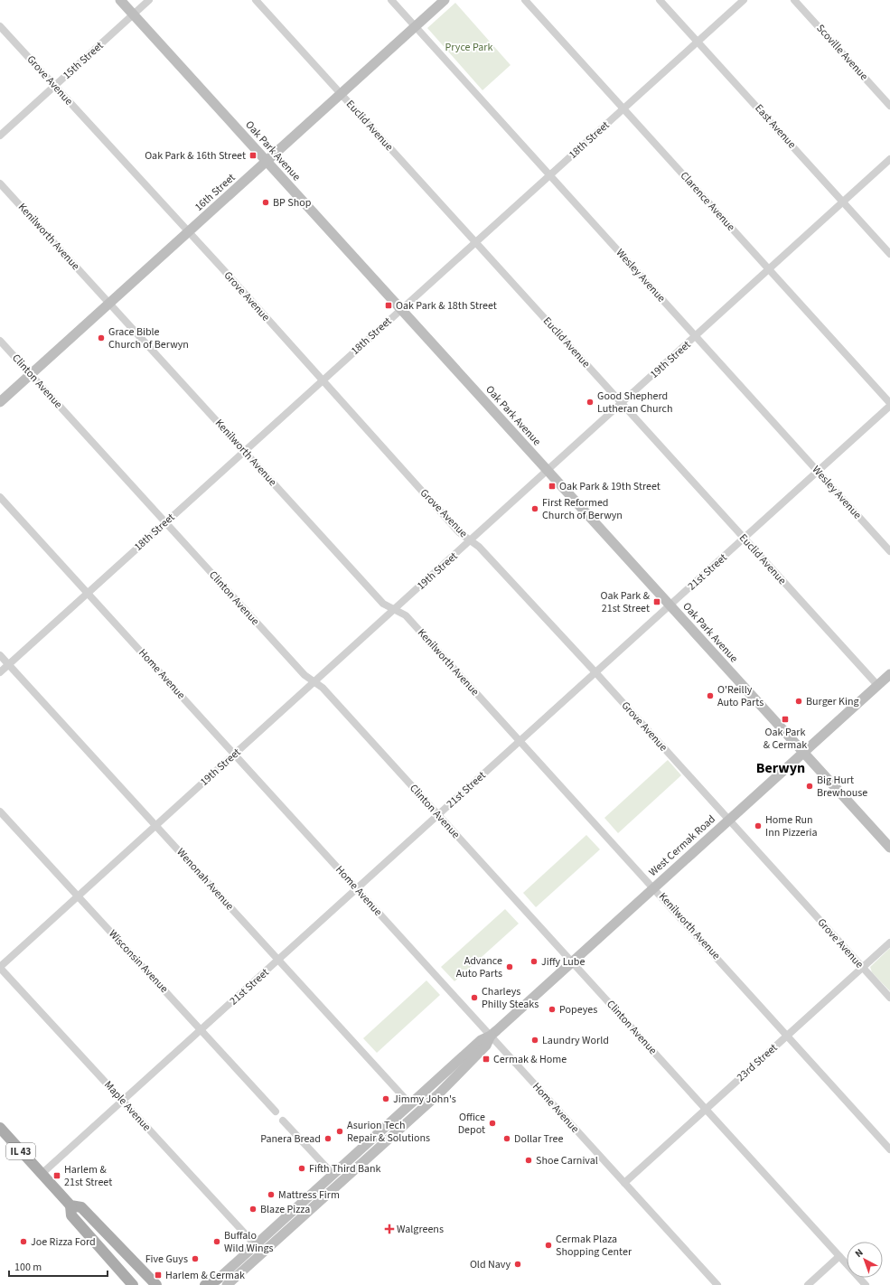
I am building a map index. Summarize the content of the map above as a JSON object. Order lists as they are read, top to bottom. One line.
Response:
{"streets":{"main road":["IL 43"],"street":["Scoville Avenue","15th Street","Grove Avenue","Euclid Avenue","East Avenue","18th Street","Oak Park Avenue","16th Street","Clarence Avenue","Kenilworth Avenue","Wesley Avenue","19th Street","Clinton Avenue","21st Street","Home Avenue","West Cermak Road","Wenonah Avenue","Wisconsin Avenue","23rd Street","Maple Avenue"]},"crossings":[["15th Street","Grove Avenue"],["15th Street","Oak Park Avenue"],["Grove Avenue","18th Street"],["Grove Avenue","16th Street"],["Grove Avenue","19th Street"],["Grove Avenue","21st Street"],["Grove Avenue","West Cermak Road"],["Grove Avenue","23rd Street"],["Euclid Avenue","18th Street"],["Euclid Avenue","16th Street"],["Euclid Avenue","19th Street"],["Euclid Avenue","21st Street"],["Euclid Avenue","West Cermak Road"],["East Avenue","18th Street"],["East Avenue","19th Street"],["18th Street","Oak Park Avenue"],["18th Street","Clarence Avenue"],["18th Street","Kenilworth Avenue"],["18th Street","Wesley Avenue"],["18th Street","Clinton Avenue"],["18th Street","Home Avenue"],["18th Street","Wenonah Avenue"],["Oak Park Avenue","16th Street"],["Oak Park Avenue","19th Street"],["Oak Park Avenue","21st Street"],["Oak Park Avenue","West Cermak Road"],["16th Street","Kenilworth Avenue"],["16th Street","Wesley Avenue"],["16th Street","Clinton Avenue"],["Clarence Avenue","19th Street"],["Kenilworth Avenue","19th Street"],["Kenilworth Avenue","21st Street"],["Kenilworth Avenue","West Cermak Road"],["Kenilworth Avenue","23rd Street"],["Wesley Avenue","19th Street"],["Wesley Avenue","21st Street"],["19th Street","Clinton Avenue"],["19th Street","Home Avenue"],["19th Street","Wenonah Avenue"],["19th Street","Wisconsin Avenue"],["19th Street","Maple Avenue"],["Clinton Avenue","21st Street"],["Clinton Avenue","West Cermak Road"],["Clinton Avenue","23rd Street"],["21st Street","Home Avenue"],["21st Street","Wenonah Avenue"],["21st Street","Wisconsin Avenue"],["21st Street","Maple Avenue"],["21st Street","IL 43"],["Home Avenue","West Cermak Road"],["Home Avenue","23rd Street"],["West Cermak Road","Wenonah Avenue"],["West Cermak Road","Maple Avenue"]],"districts":["Berwyn"],"parks":["Pryce Park"],"places":{"transit":["Oak Park & 16th Street","Oak Park & 18th Street","Oak Park & 19th Street","Oak Park & 21st Street","Oak Park & Cermak","Cermak & Home","Harlem & 21st Street","Harlem & Cermak"],"other":["BP Shop","Grace Bible Church of Berwyn","Good Shepherd Lutheran Church","First Reformed Church of Berwyn","O'Reilly Auto Parts","Burger King","Big Hurt Brewhouse","Home Run Inn Pizzeria","Jiffy Lube","Advance Auto Parts","Charleys Philly Steaks","Popeyes","Laundry World","Jimmy John's","Office Depot","Asurion Tech Repair & Solutions","Panera Bread","Dollar Tree","Shoe Carnival","Fifth Third Bank","Mattress Firm","Blaze Pizza","Joe Rizza Ford","Buffalo Wild Wings","Cermak Plaza Shopping Center","Five Guys","Old Navy"],"health":["Walgreens"]},"scale_bar":"100 m","north":"top left"}
